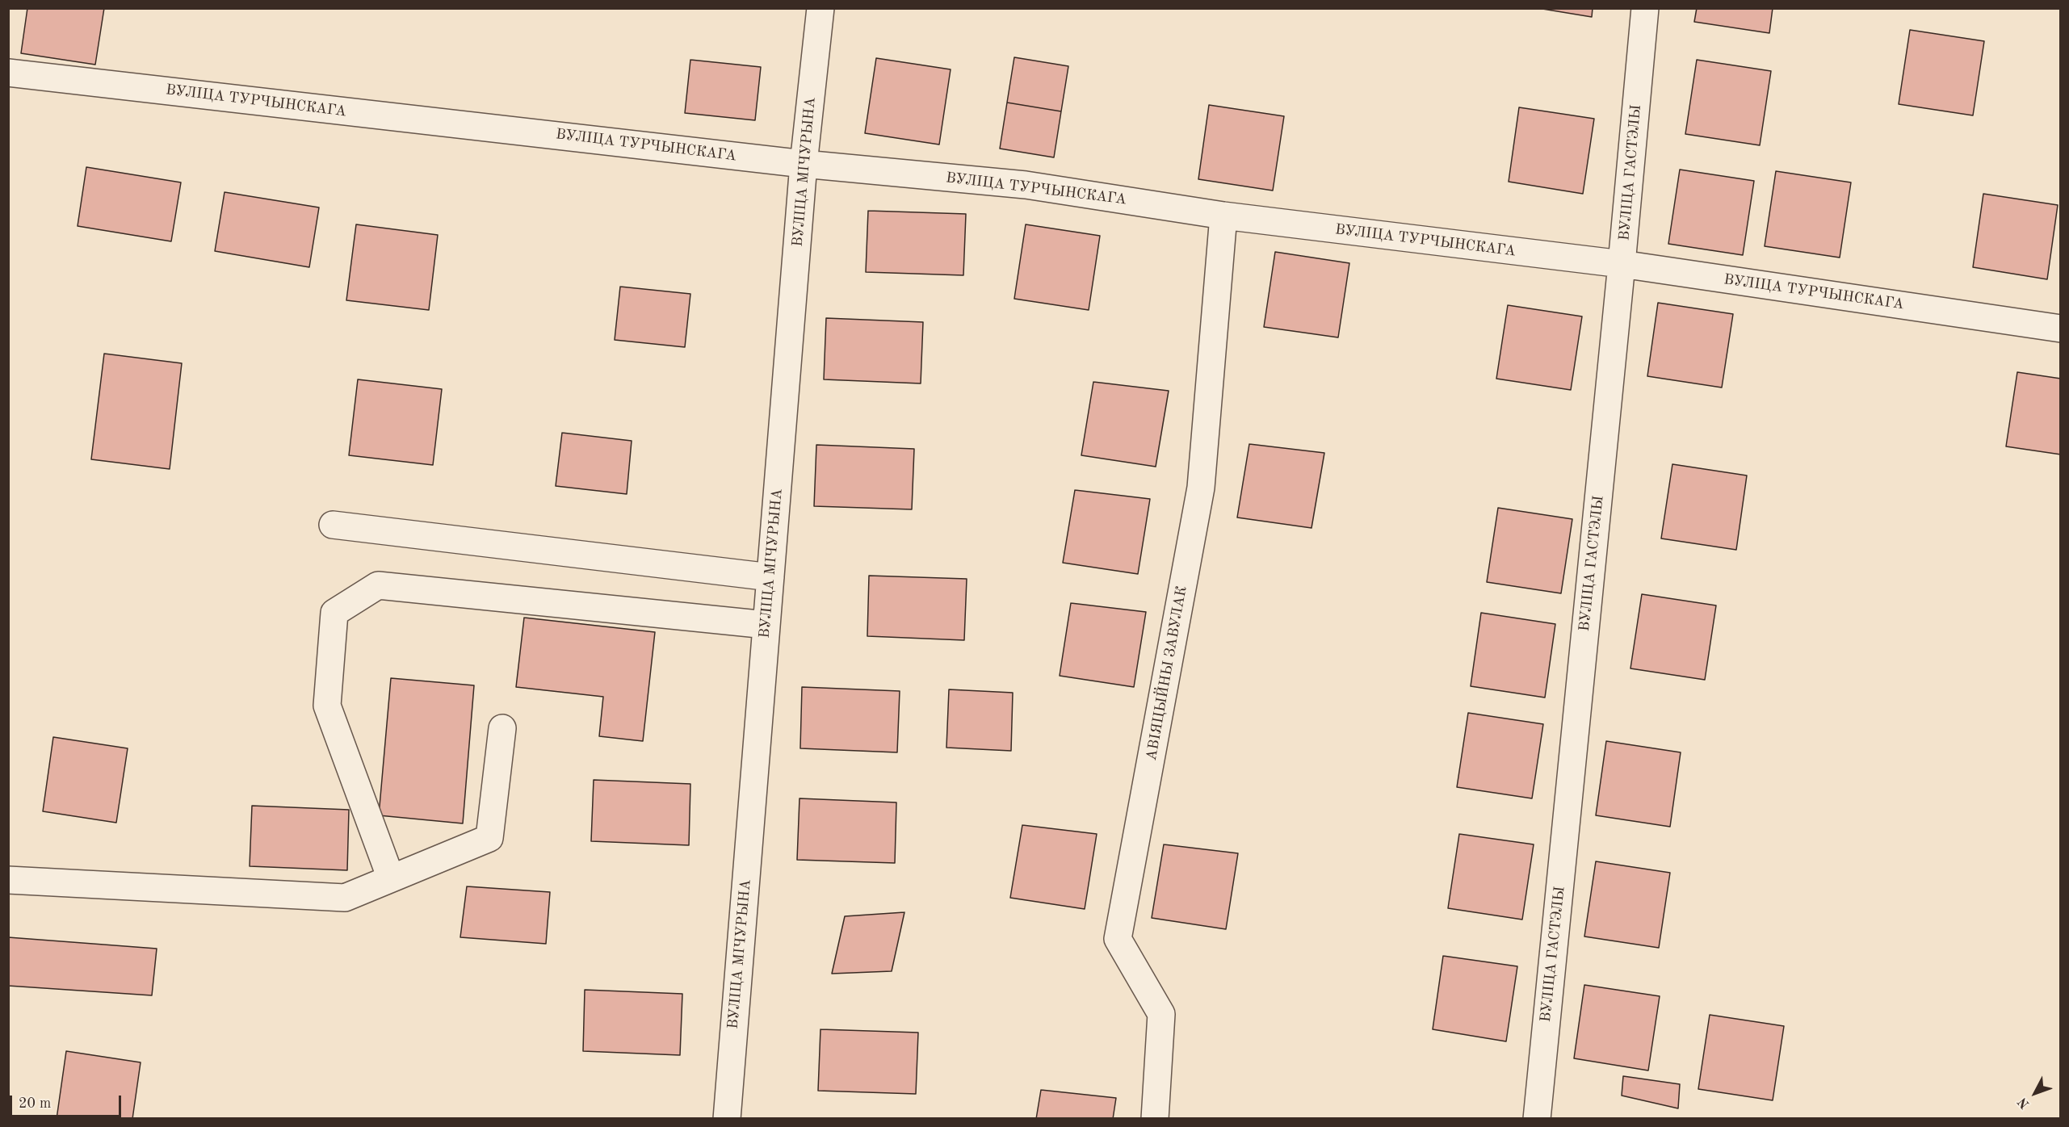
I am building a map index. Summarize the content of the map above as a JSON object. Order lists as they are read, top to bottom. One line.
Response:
{"streets":{"street":["ВУЛІЦА ТУРЧЫНСКАГА","ВУЛІЦА МІЧУРЫНА","ВУЛІЦА ГАСТЭЛЫ","АВІЯЦЫЙНЫ ЗАВУЛАК"]},"crossings":[["ВУЛІЦА ТУРЧЫНСКАГА","ВУЛІЦА МІЧУРЫНА"],["ВУЛІЦА ТУРЧЫНСКАГА","ВУЛІЦА ГАСТЭЛЫ"],["ВУЛІЦА ТУРЧЫНСКАГА","АВІЯЦЫЙНЫ ЗАВУЛАК"]],"scale_bar":"20 m","north":"bottom left"}
